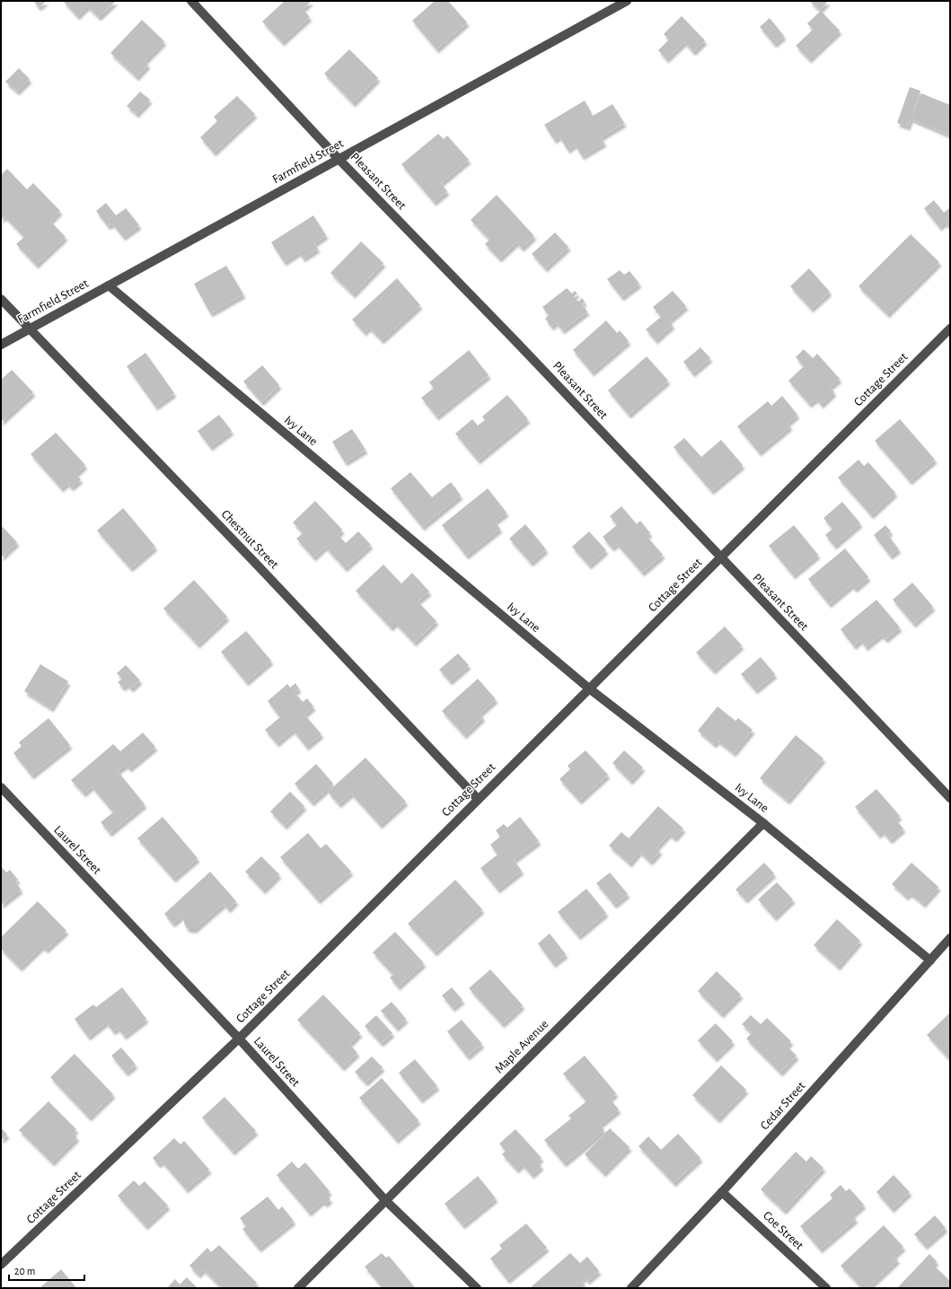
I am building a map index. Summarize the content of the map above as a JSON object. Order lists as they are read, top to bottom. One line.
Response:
{"streets":{"street":["Farmfield Street","Pleasant Street","Cottage Street","Ivy Lane","Chestnut Street","Laurel Street","Maple Avenue","Cedar Street","Coe Street"]},"crossings":[["Farmfield Street","Pleasant Street"],["Farmfield Street","Ivy Lane"],["Farmfield Street","Chestnut Street"],["Pleasant Street","Cottage Street"],["Cottage Street","Ivy Lane"],["Cottage Street","Chestnut Street"],["Cottage Street","Laurel Street"],["Ivy Lane","Maple Avenue"],["Ivy Lane","Cedar Street"],["Laurel Street","Maple Avenue"],["Cedar Street","Coe Street"]],"scale_bar":"20 m"}
